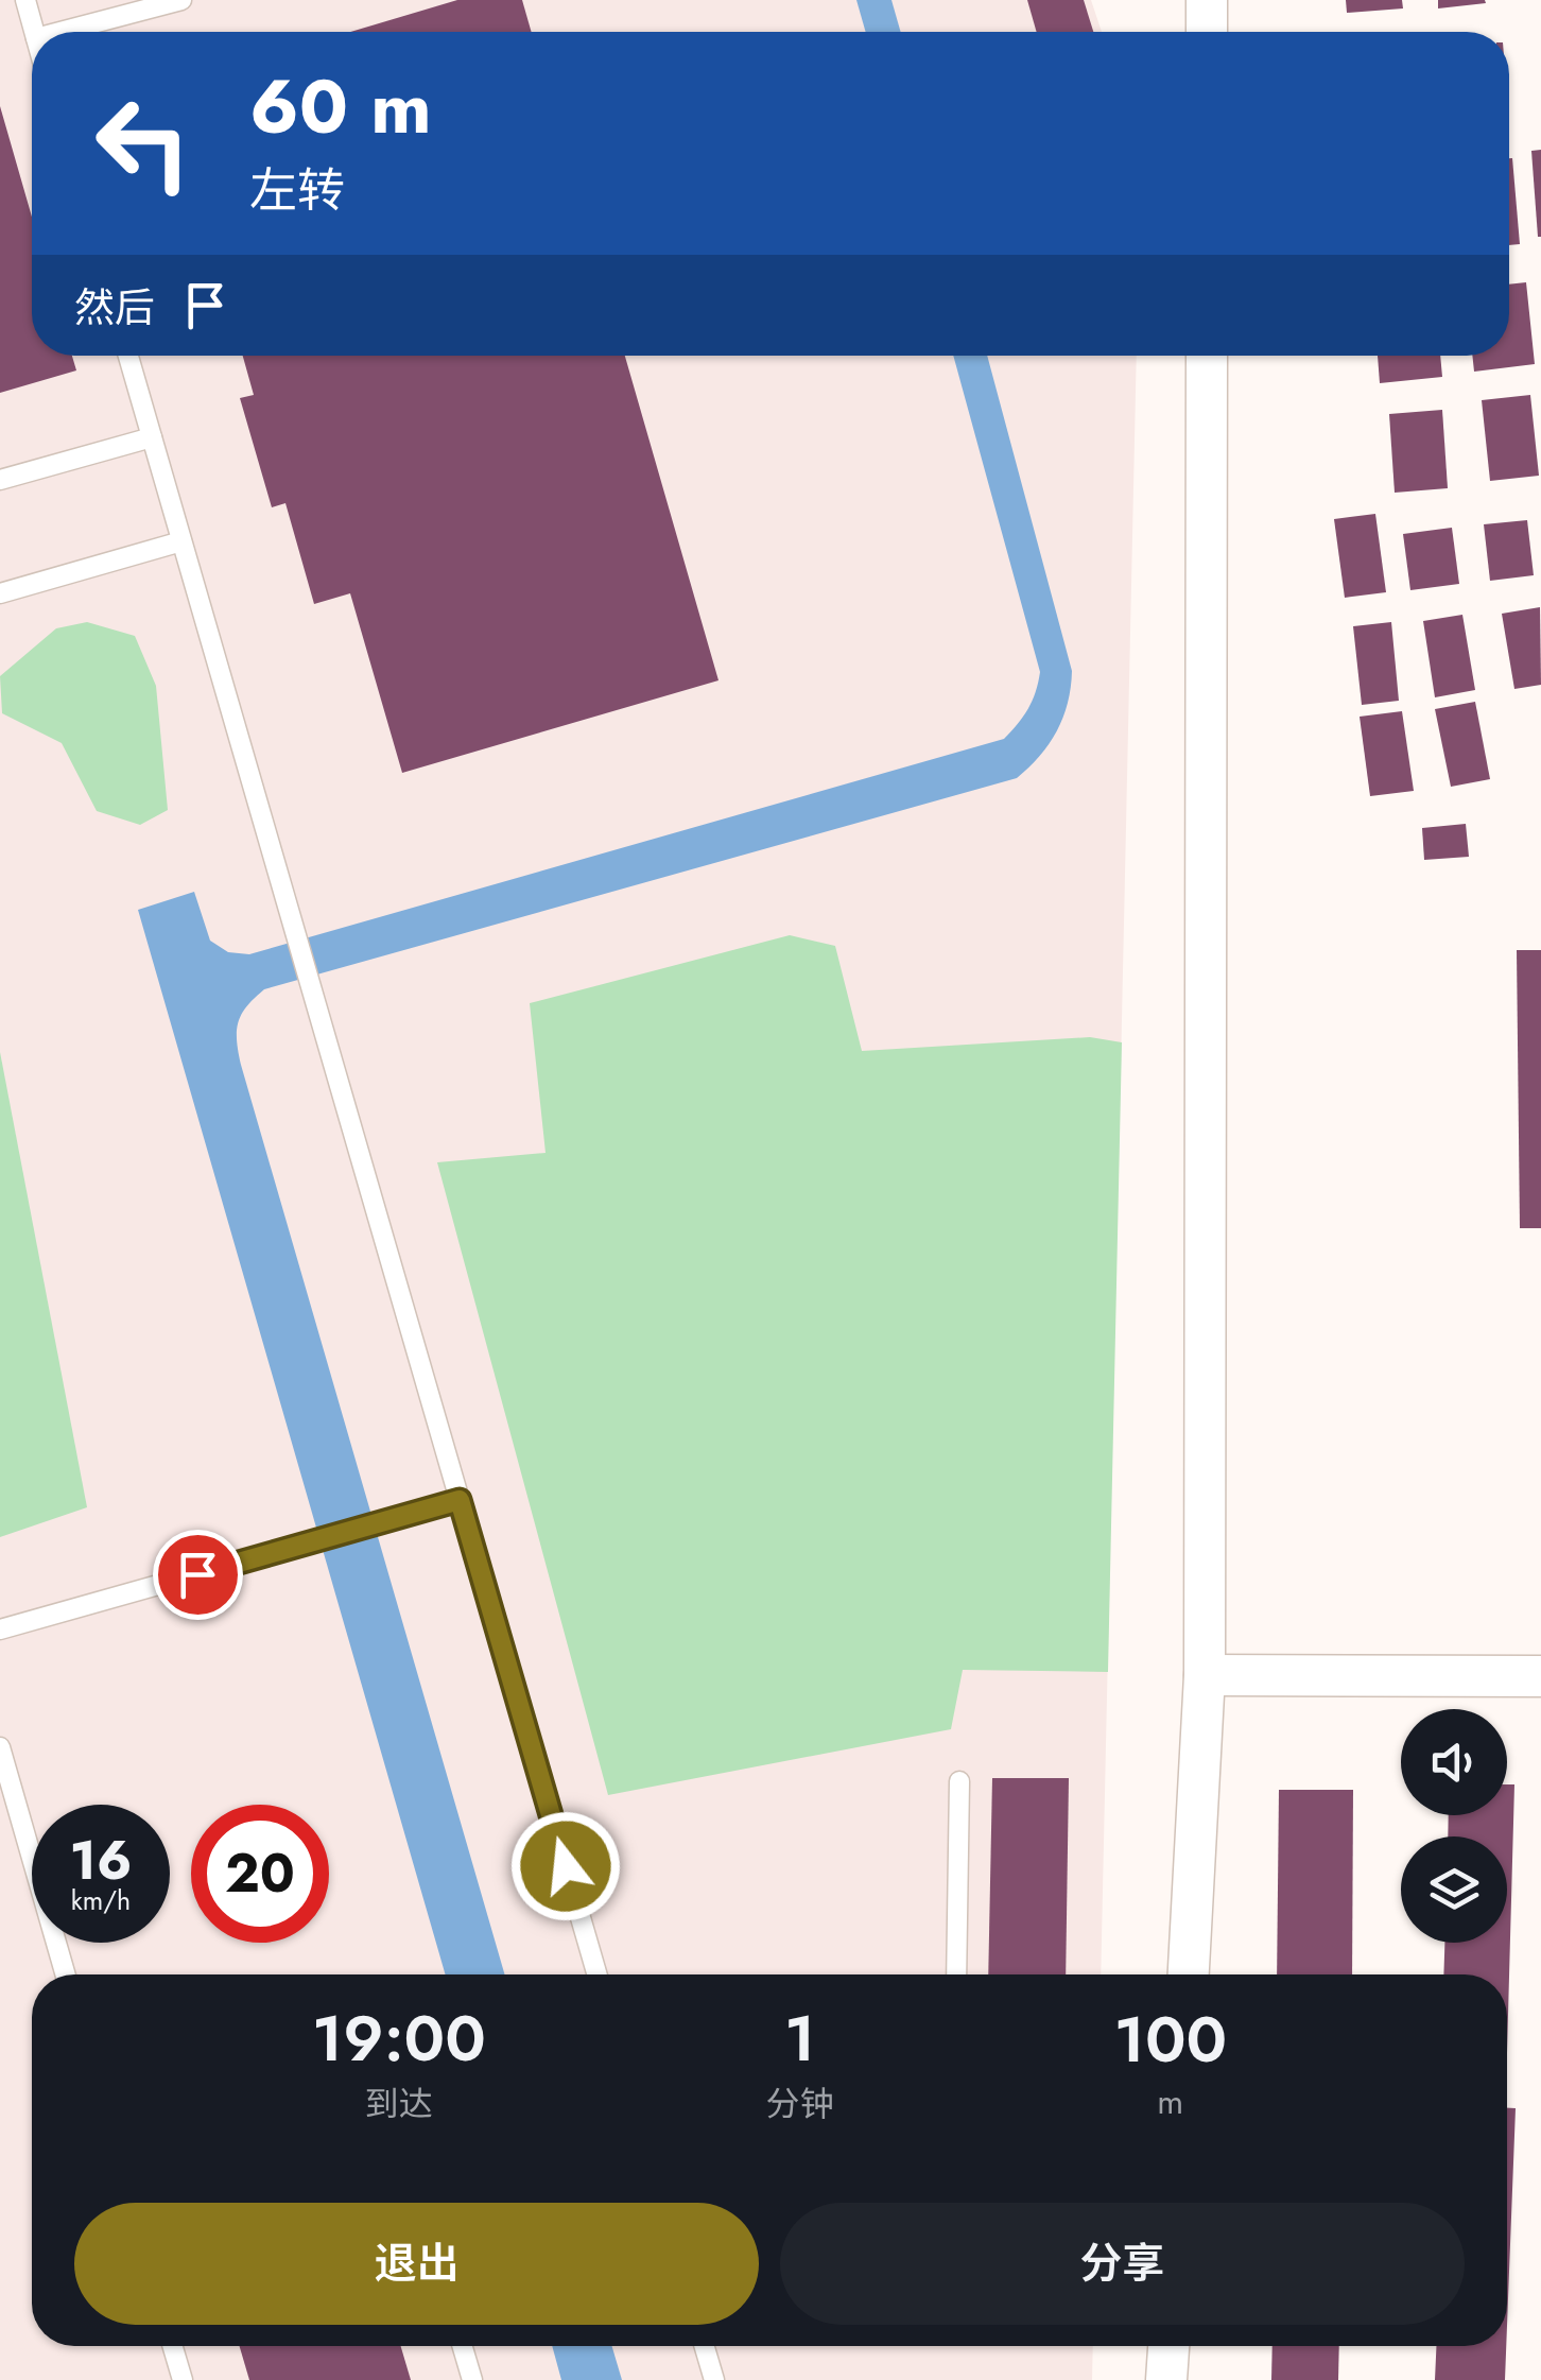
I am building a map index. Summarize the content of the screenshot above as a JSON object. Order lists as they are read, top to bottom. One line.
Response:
{"page":{"turn":["60 m","左转"],"then":"然后","speed":"16 km/h","limit":"20","eta":["19:00","到达","1","分钟","100","m"],"buttons":["退出","分享"]}}
